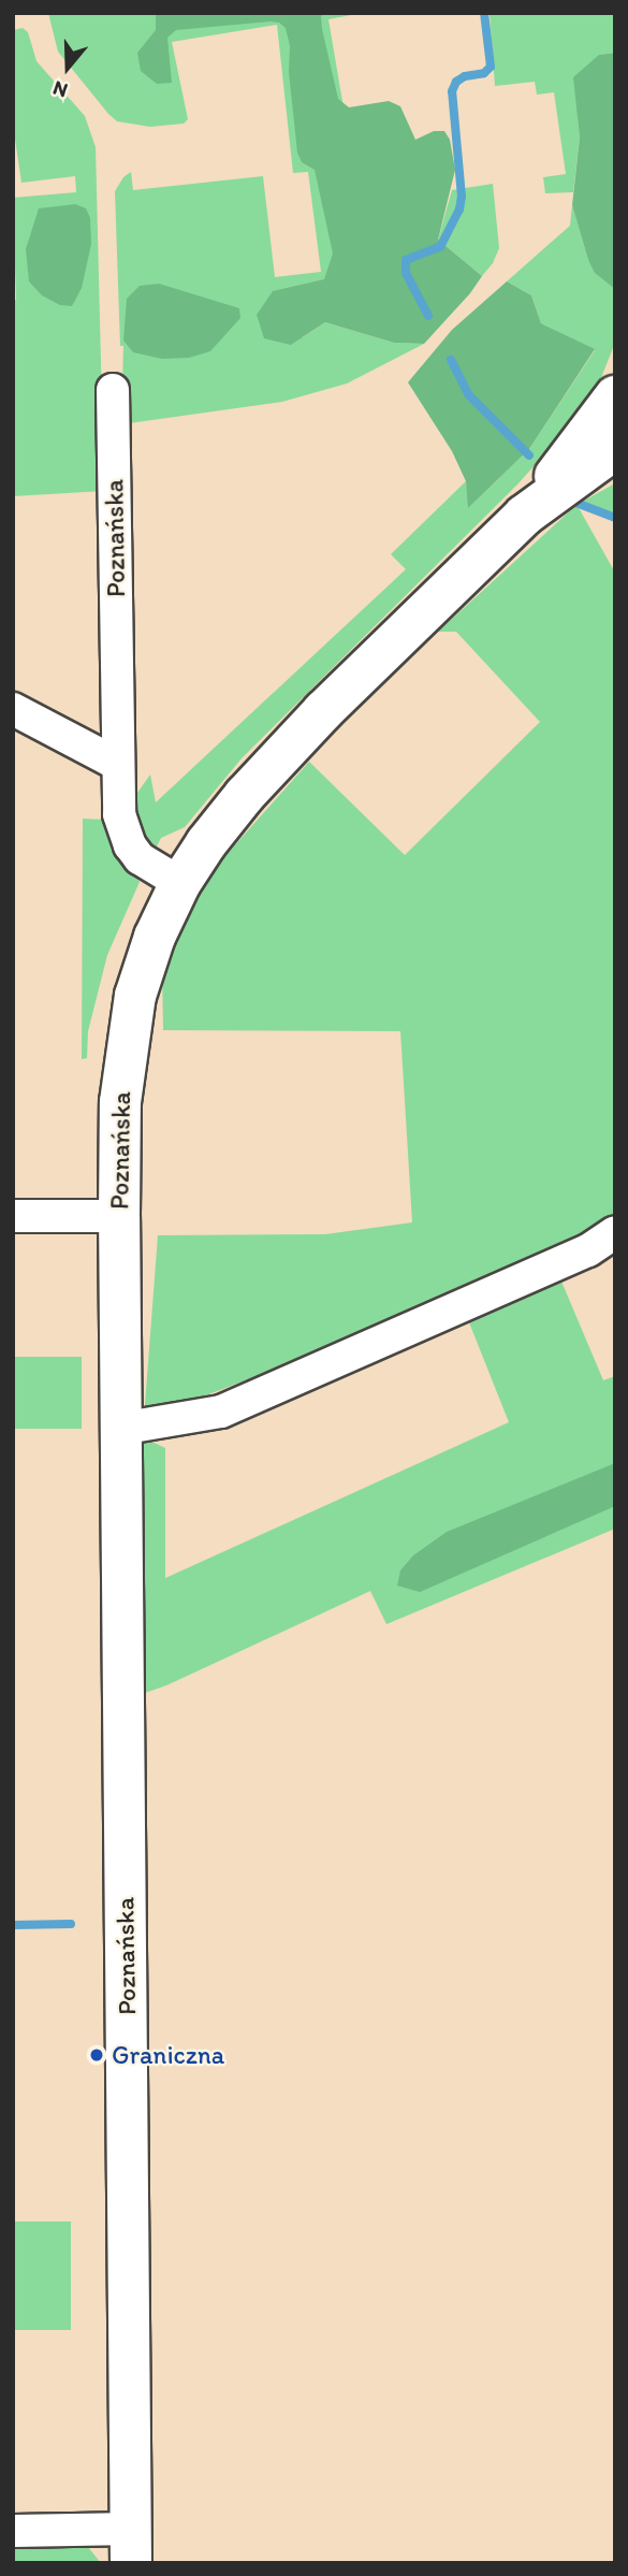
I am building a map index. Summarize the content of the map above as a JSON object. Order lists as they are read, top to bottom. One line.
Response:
{"streets":{"main road":["Poznańska"]},"places":["Graniczna"],"north":"bottom"}
